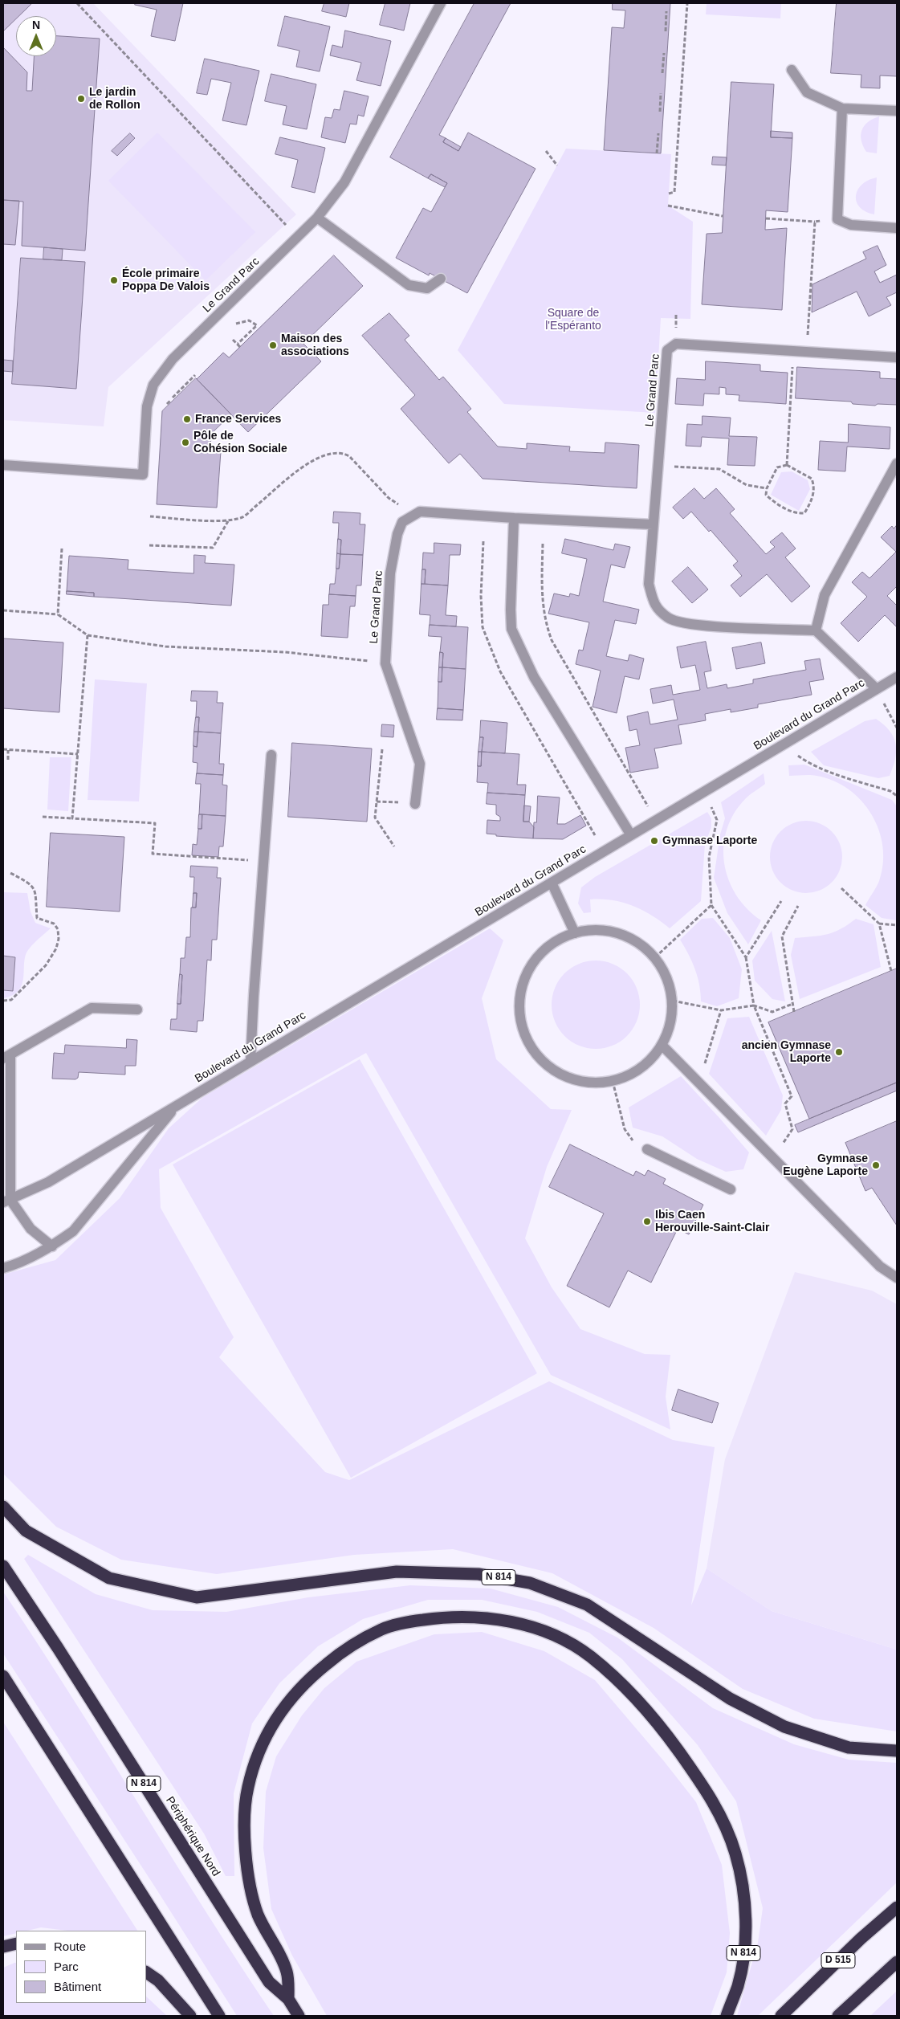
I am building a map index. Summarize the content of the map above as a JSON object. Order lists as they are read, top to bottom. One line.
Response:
{"streets":{"highway":["N 814","Périphérique Nord","D 515"],"street":["Le Grand Parc","Boulevard du Grand Parc"]},"crossings":[["N 814","Périphérique Nord"]],"parks":["Square de l'Espéranto"],"places":["Le jardin de Rollon","École primaire Poppa De Valois","Maison des associations","France Services","Pôle de Cohésion Sociale","Gymnase Laporte","ancien Gymnase Laporte","Gymnase Eugène Laporte","Ibis Caen Herouville-Saint-Clair"],"legend":["Route","Parc","Bâtiment"],"north":"top"}
